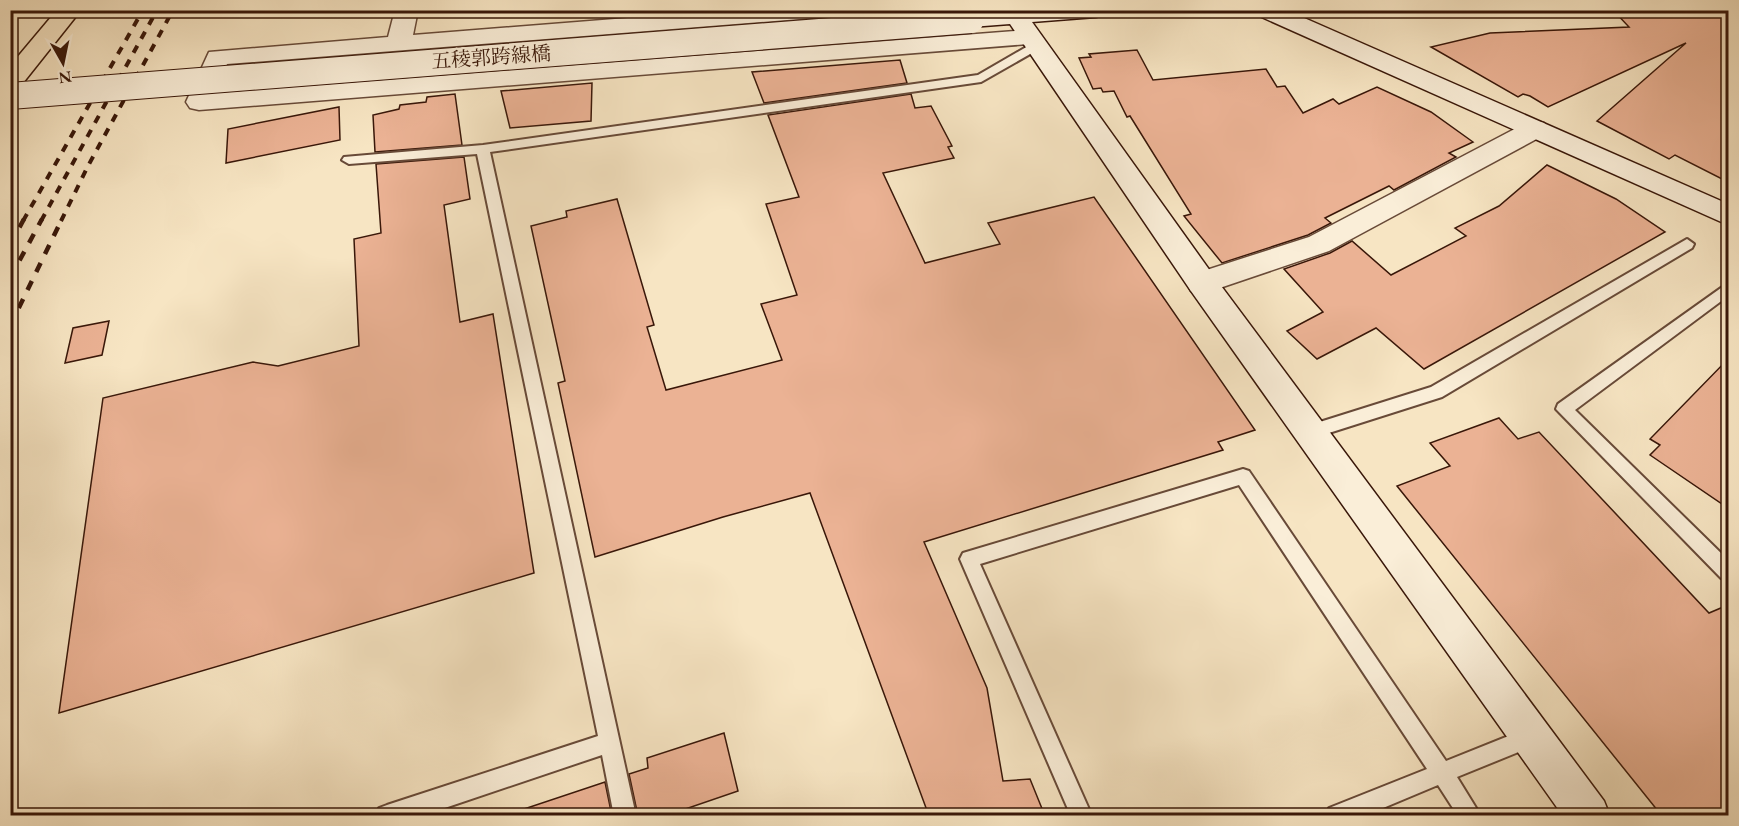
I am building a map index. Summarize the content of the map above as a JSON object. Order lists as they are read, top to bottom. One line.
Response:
{"streets":{"street":["五稜郭跨線橋"]},"north":"bottom"}
